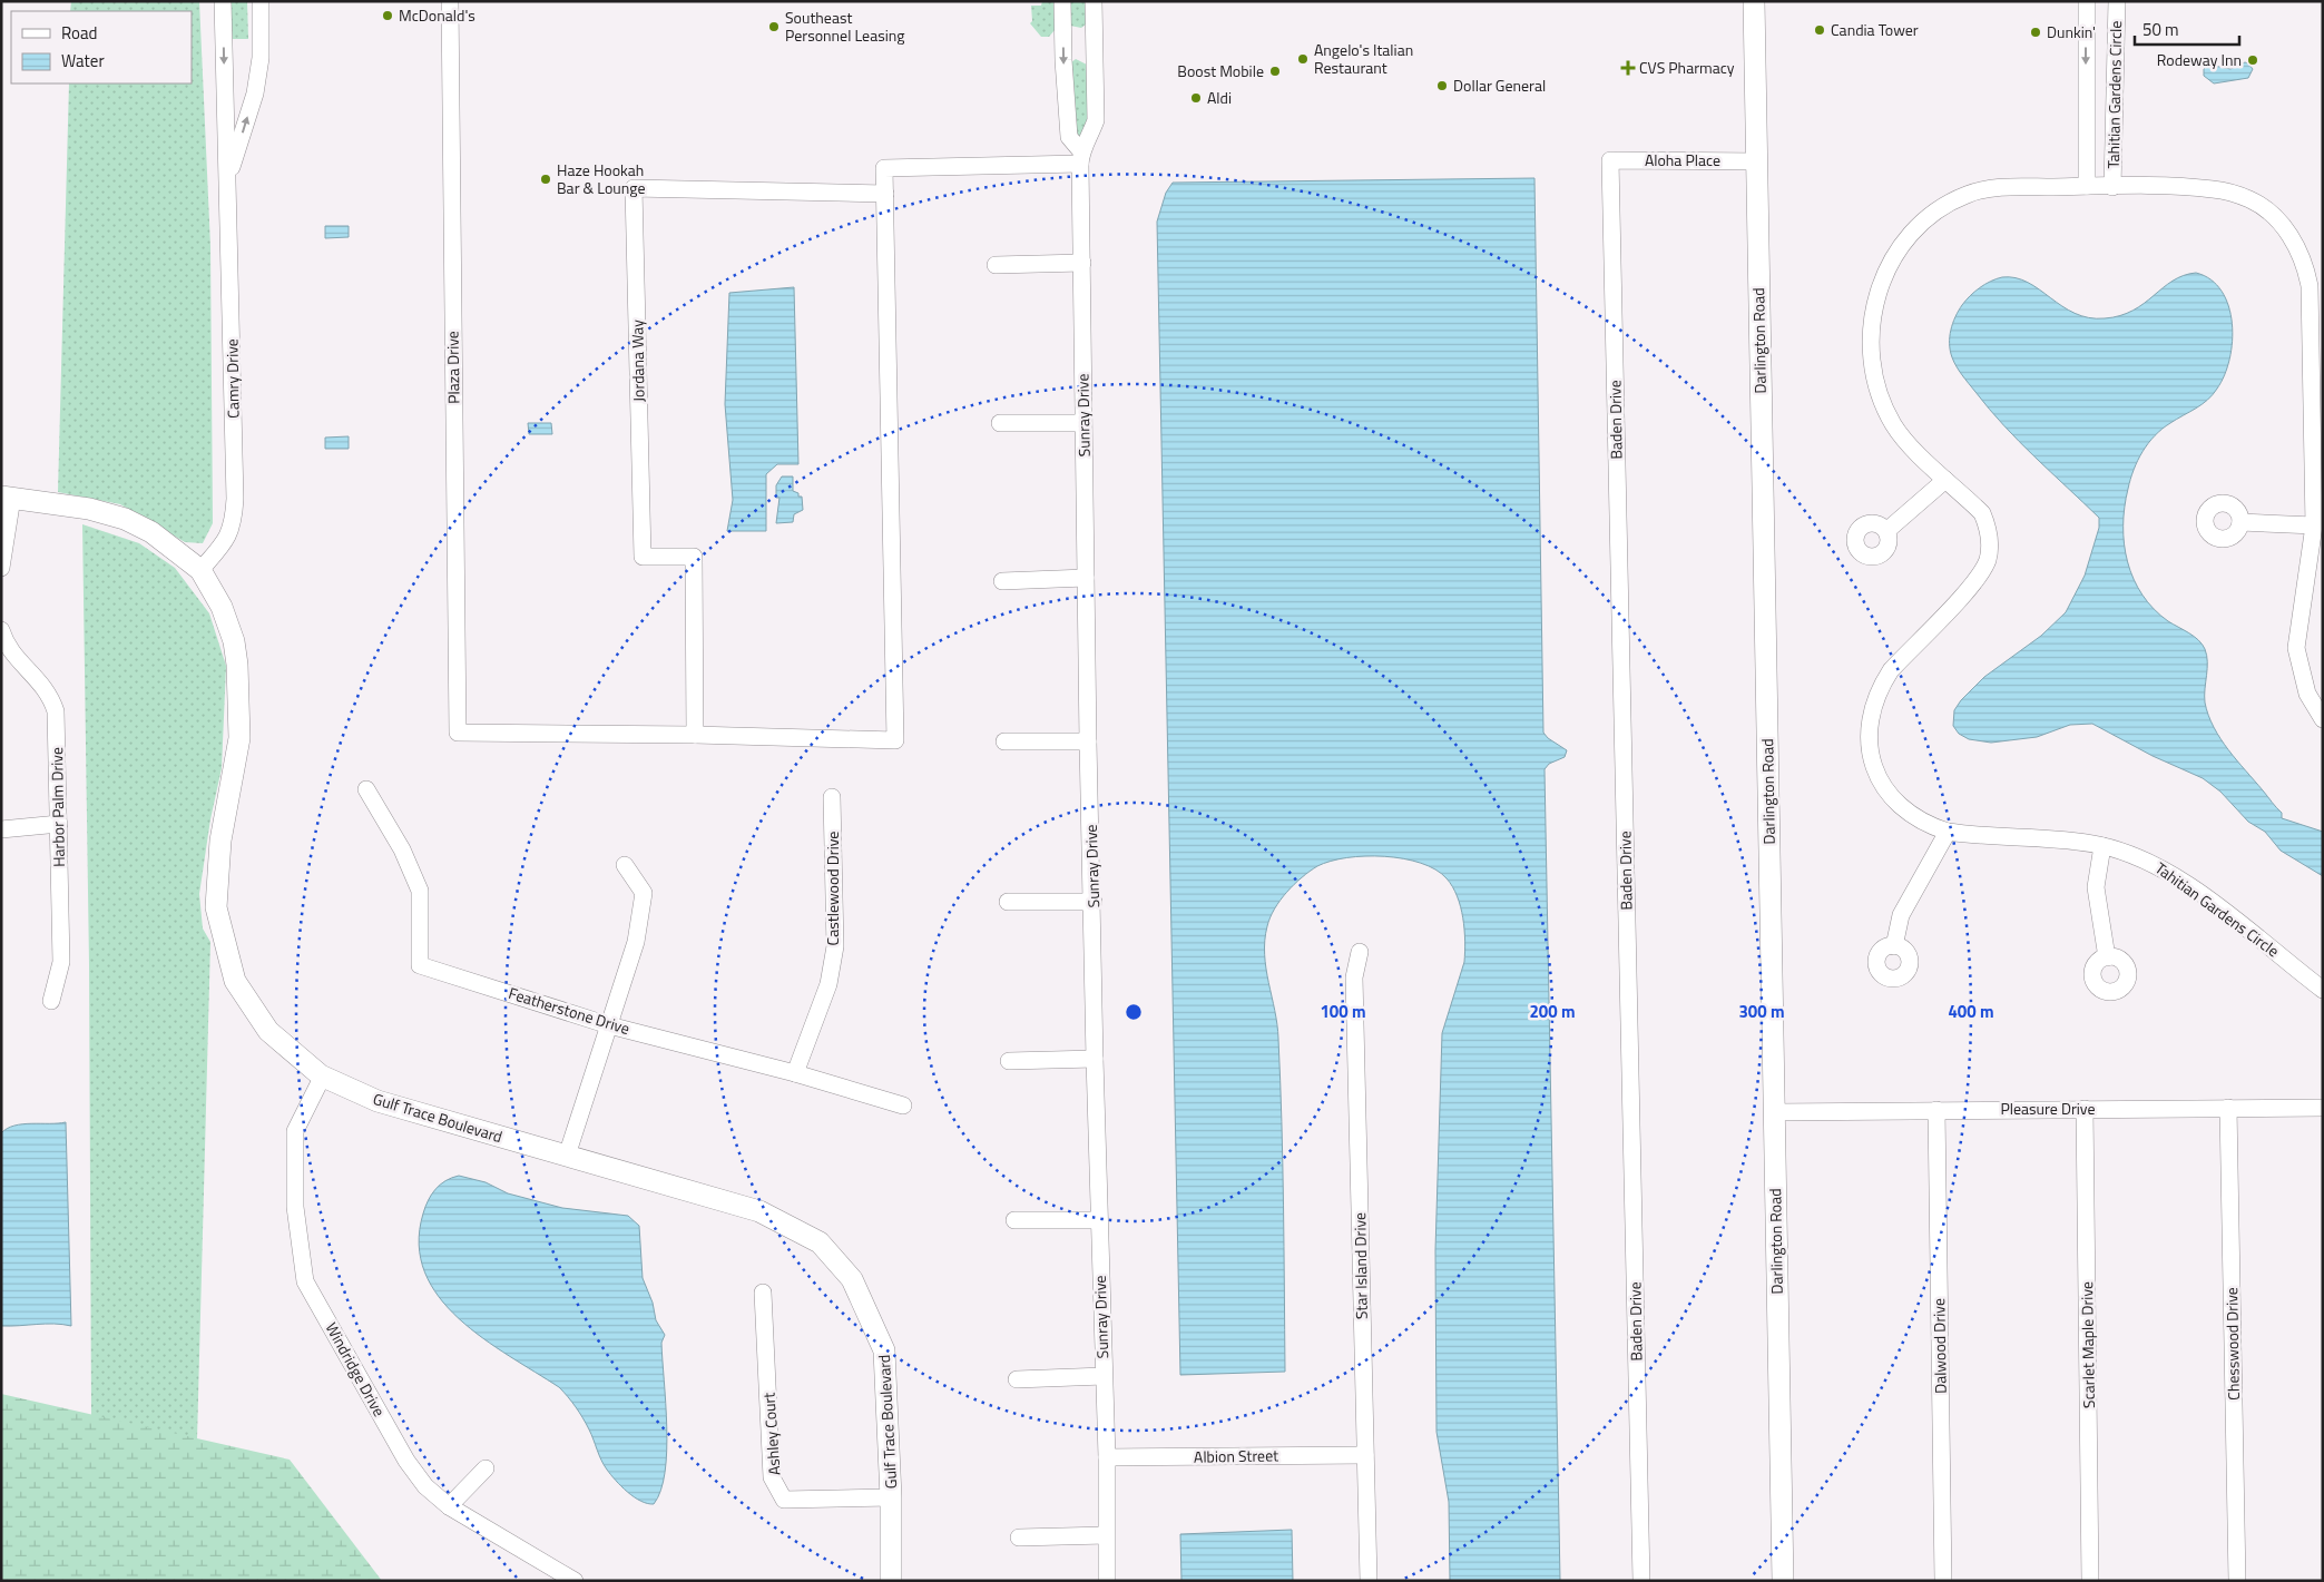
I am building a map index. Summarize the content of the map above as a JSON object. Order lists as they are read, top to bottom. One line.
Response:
{"streets":{"street":["Tahitian Gardens Circle","Aloha Place","Darlington Road","Jordana Way","Plaza Drive","Camry Drive","Sunray Drive","Baden Drive","Harbor Palm Drive","Castlewood Drive","Featherstone Drive","Pleasure Drive","Gulf Trace Boulevard","Star Island Drive","Chesswood Drive","Scarlet Maple Drive","Dalwood Drive","Windridge Drive","Ashley Court","Albion Street"]},"crossings":[["Aloha Place","Darlington Road"],["Aloha Place","Baden Drive"],["Darlington Road","Pleasure Drive"],["Jordana Way","Plaza Drive"],["Camry Drive","Gulf Trace Boulevard"],["Sunray Drive","Albion Street"],["Castlewood Drive","Featherstone Drive"],["Pleasure Drive","Chesswood Drive"],["Pleasure Drive","Scarlet Maple Drive"],["Pleasure Drive","Dalwood Drive"],["Gulf Trace Boulevard","Windridge Drive"],["Gulf Trace Boulevard","Ashley Court"],["Star Island Drive","Albion Street"]],"places":{"other":["McDonald's","Southeast Personnel Leasing","Candia Tower","Dunkin'","Angelo's Italian Restaurant","Rodeway Inn","Boost Mobile","Dollar General","Aldi","Haze Hookah Bar & Lounge"],"health":["CVS Pharmacy"]},"legend":["Road","Water"],"scale_bar":"50 m","rings":["100 m","200 m","300 m","400 m"]}
